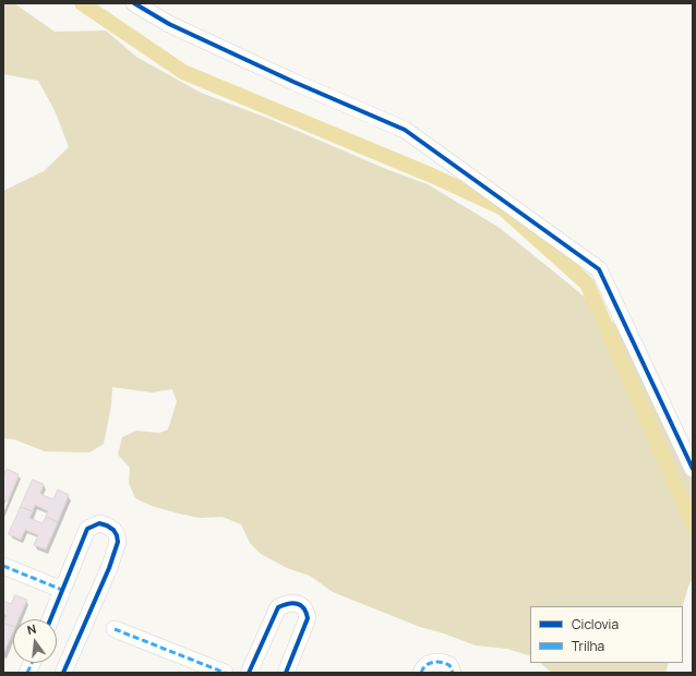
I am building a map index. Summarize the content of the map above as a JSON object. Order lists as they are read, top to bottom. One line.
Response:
{"legend":["Ciclovia","Trilha"],"north":"top"}
